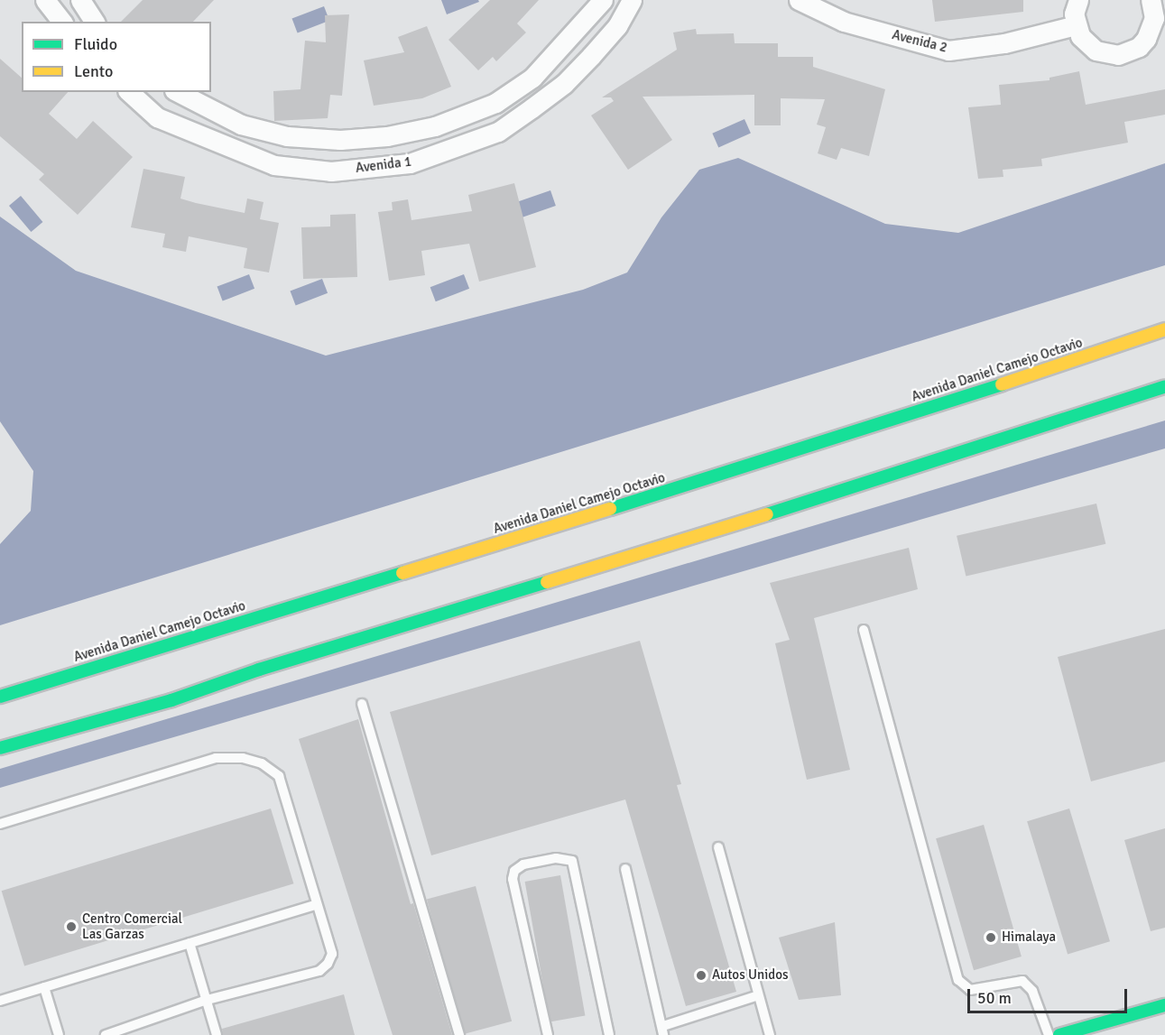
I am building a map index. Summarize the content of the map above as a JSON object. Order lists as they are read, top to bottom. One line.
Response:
{"streets":{"main road":["Avenida Daniel Camejo Octavio"],"street":["Avenida 2","Avenida 1"]},"places":["Centro Comercial Las Garzas","Himalaya","Autos Unidos"],"legend":["Fluido","Lento"],"scale_bar":"50 m"}
